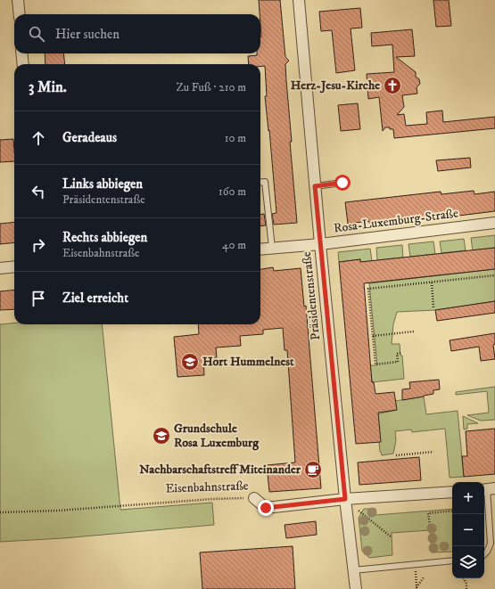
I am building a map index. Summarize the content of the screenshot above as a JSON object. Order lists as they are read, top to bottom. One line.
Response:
{"streets":{"street":["Rosa-Luxemburg-Straße","Präsidentenstraße","Eisenbahnstraße"]},"crossings":[["Rosa-Luxemburg-Straße","Präsidentenstraße"],["Präsidentenstraße","Eisenbahnstraße"]],"places":{"church":["Herz-Jesu-Kirche"],"school or university":["Hort Hummelnest","Grundschule Rosa Luxemburg"],"cafe":["Nachbarschaftstreff Miteinander"]},"page":{"search":"Hier suchen","heading":["3 Min.","Zu Fuß · 210 m"],"list":[["Geradeaus","10 m"],["Links abbiegen","Präsidentenstraße","160 m"],["Rechts abbiegen","Eisenbahnstraße","40 m"],"Ziel erreicht"],"map_buttons":["+","−"]}}
